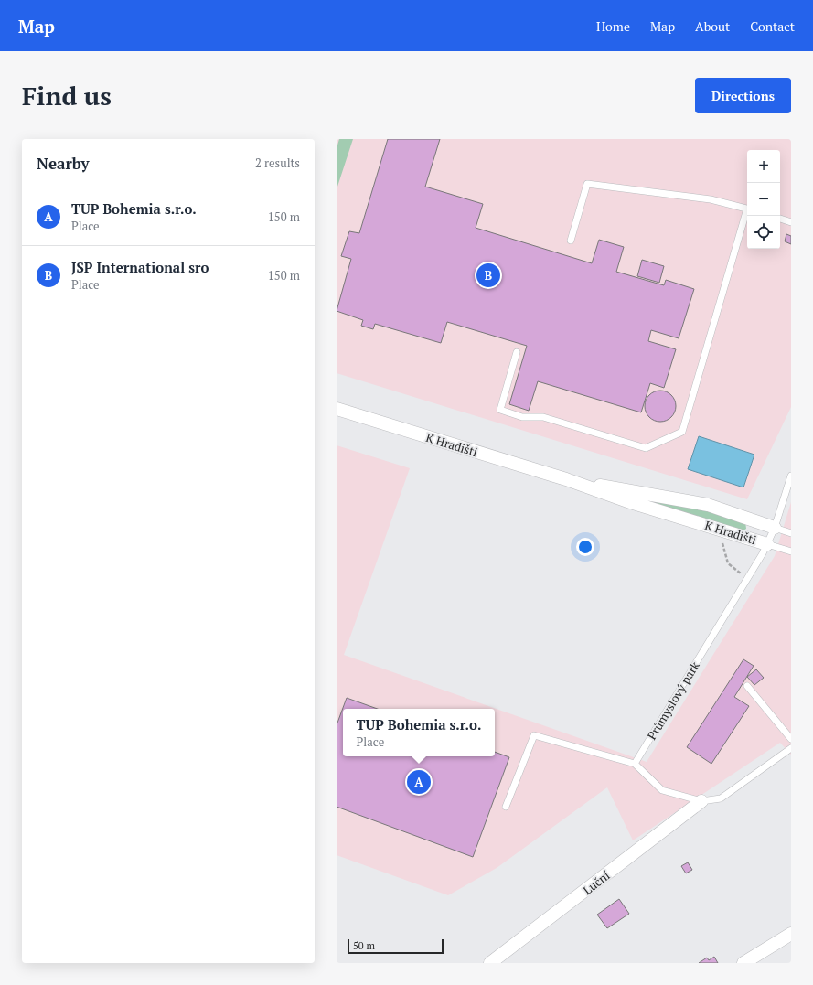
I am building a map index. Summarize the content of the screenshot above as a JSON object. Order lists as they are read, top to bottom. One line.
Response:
{"streets":{"street":["K Hradišti","Luční"],"lane":["Průmyslový park"]},"crossings":[["K Hradišti","Průmyslový park"]],"scale_bar":"50 m","page":{"header":"Map","nav":["Home","Map","About","Contact"],"buttons":"Directions","title":"Find us","heading":["Nearby","2 results"],"map_buttons":["+","−"],"list":[{"mark":"A","name":"TUP Bohemia s.r.o.","note":"Place","value":"150 m"},{"mark":"B","name":"JSP International sro","note":"Place","value":"150 m"}],"pins":["B","A"],"popup":["TUP Bohemia s.r.o.","Place"],"scale":"50 m"}}
